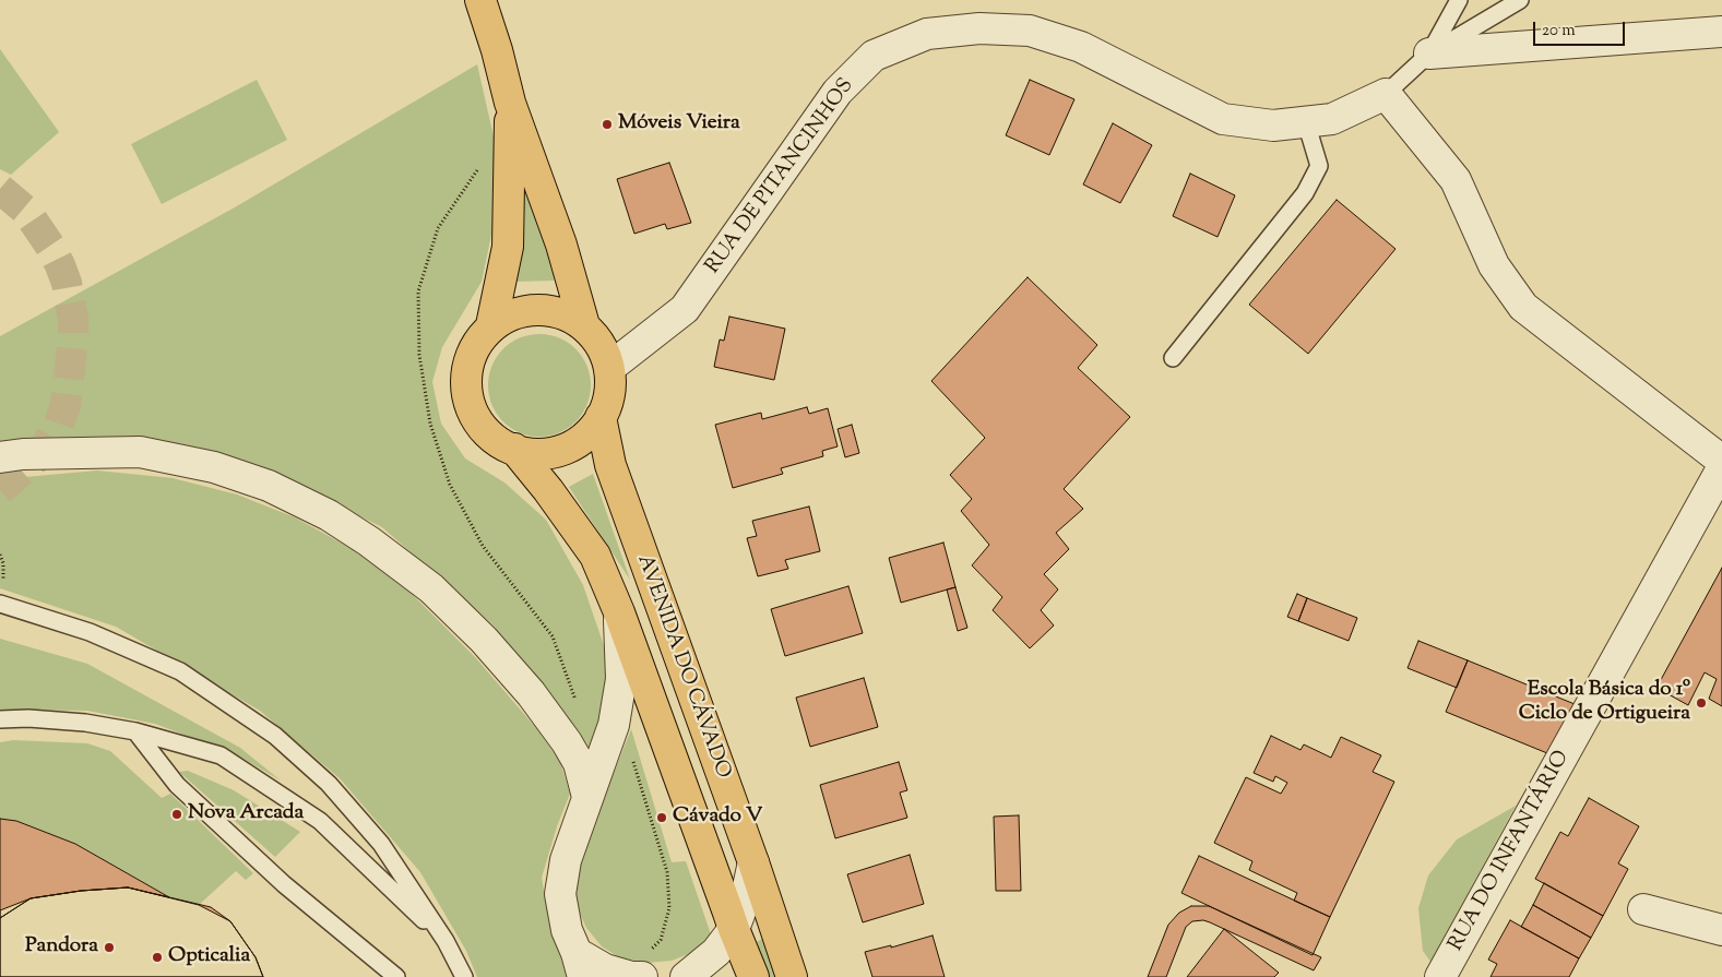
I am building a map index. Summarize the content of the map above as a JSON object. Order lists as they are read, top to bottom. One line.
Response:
{"streets":{"main road":["AVENIDA DO CÁVADO"],"street":["RUA DE PITANCINHOS","RUA DO INFANTÁRIO"]},"crossings":[["RUA DE PITANCINHOS","AVENIDA DO CÁVADO"]],"places":["Móveis Vieira","Escola Básica do 1º Ciclo de Ortigueira","Nova Arcada","Cávado V","Pandora","Opticalia"],"scale_bar":"20 m"}
